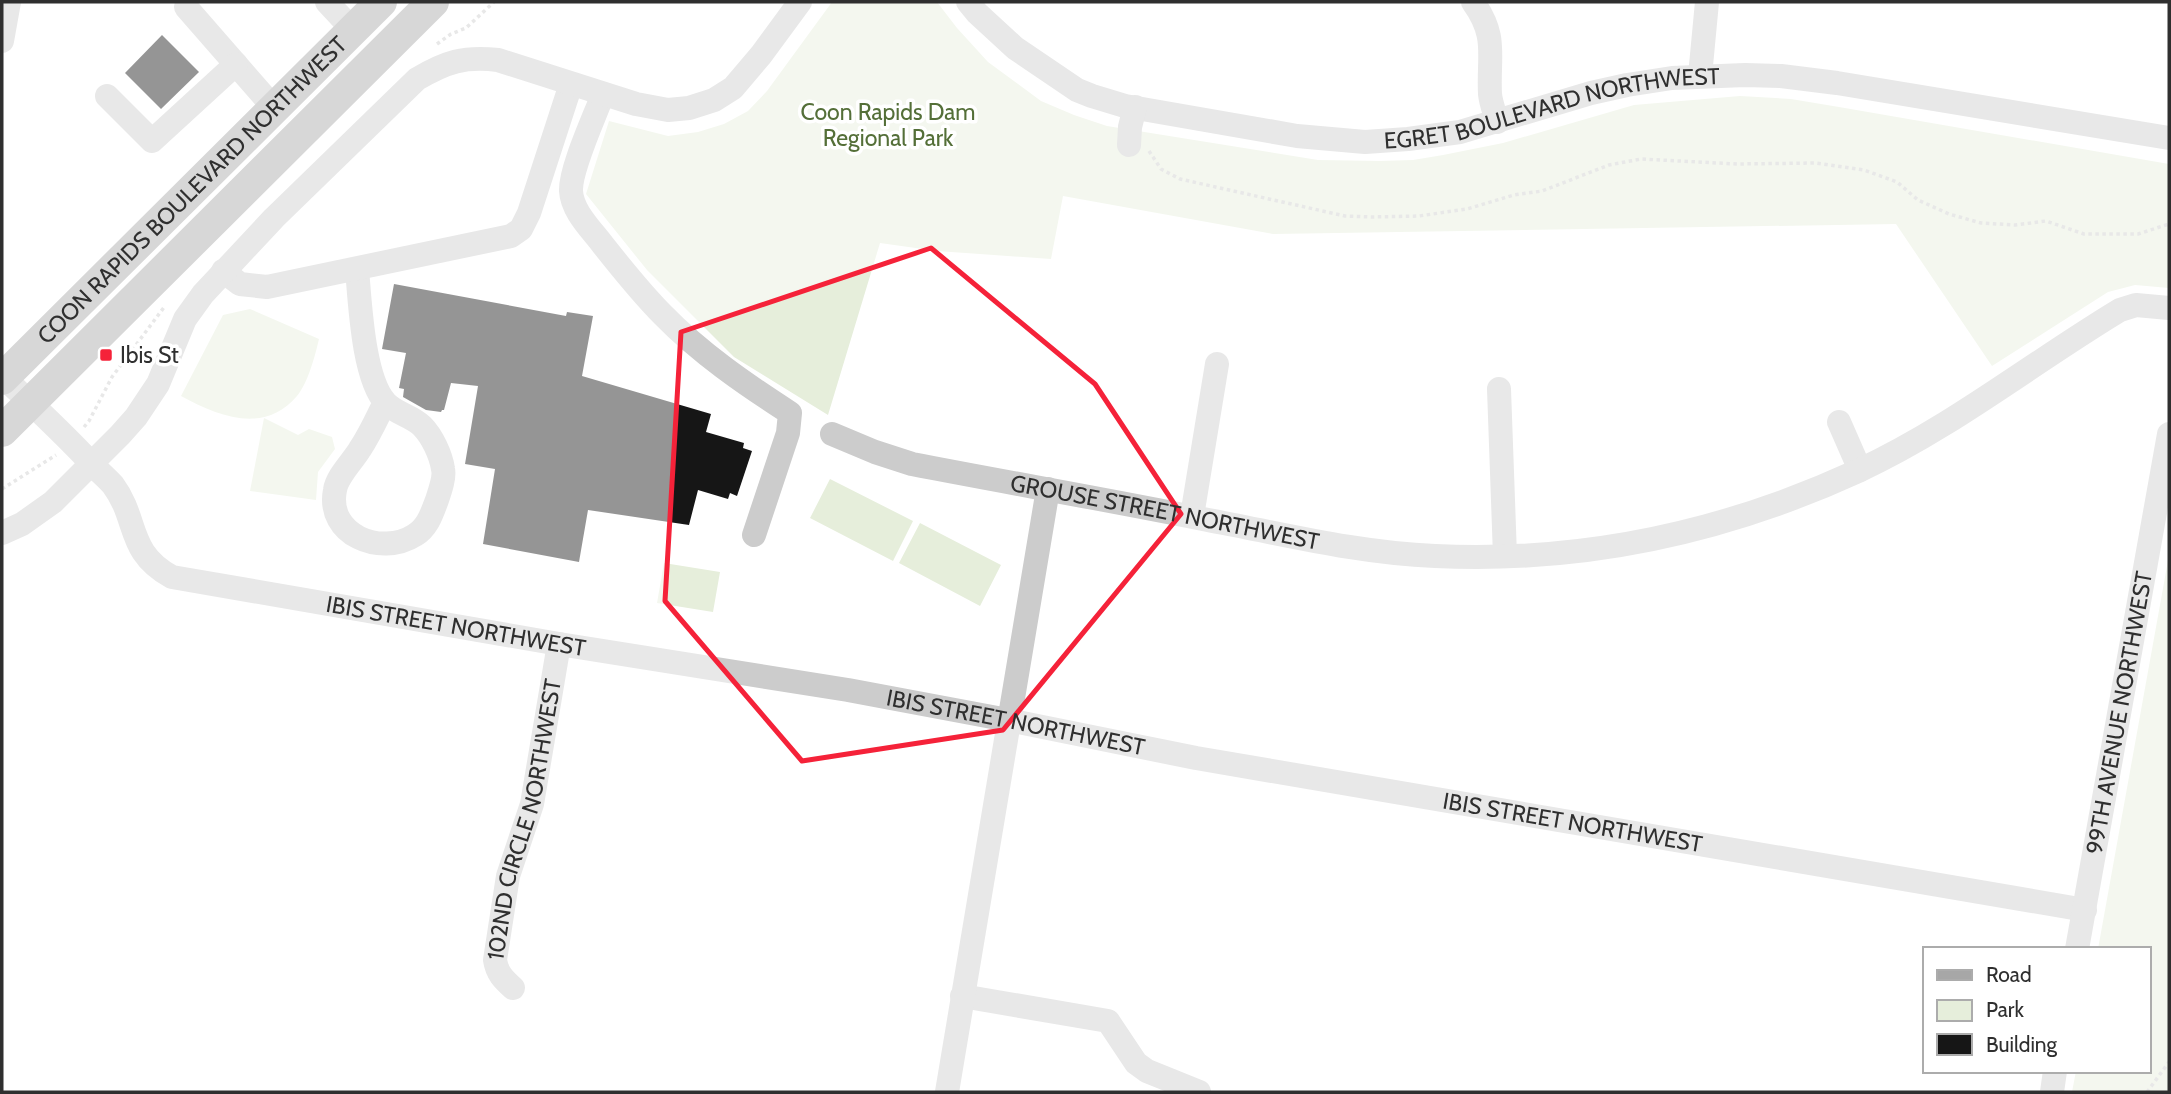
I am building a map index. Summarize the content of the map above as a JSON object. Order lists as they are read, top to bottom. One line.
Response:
{"streets":{"main road":["COON RAPIDS BOULEVARD NORTHWEST"],"street":["EGRET BOULEVARD NORTHWEST","GROUSE STREET NORTHWEST","IBIS STREET NORTHWEST","99TH AVENUE NORTHWEST","102ND CIRCLE NORTHWEST"]},"crossings":[["COON RAPIDS BOULEVARD NORTHWEST","IBIS STREET NORTHWEST"],["IBIS STREET NORTHWEST","99TH AVENUE NORTHWEST"],["IBIS STREET NORTHWEST","102ND CIRCLE NORTHWEST"]],"parks":["Coon Rapids Dam Regional Park"],"places":{"transit":["Ibis St"]},"legend":["Road","Park","Building"]}
